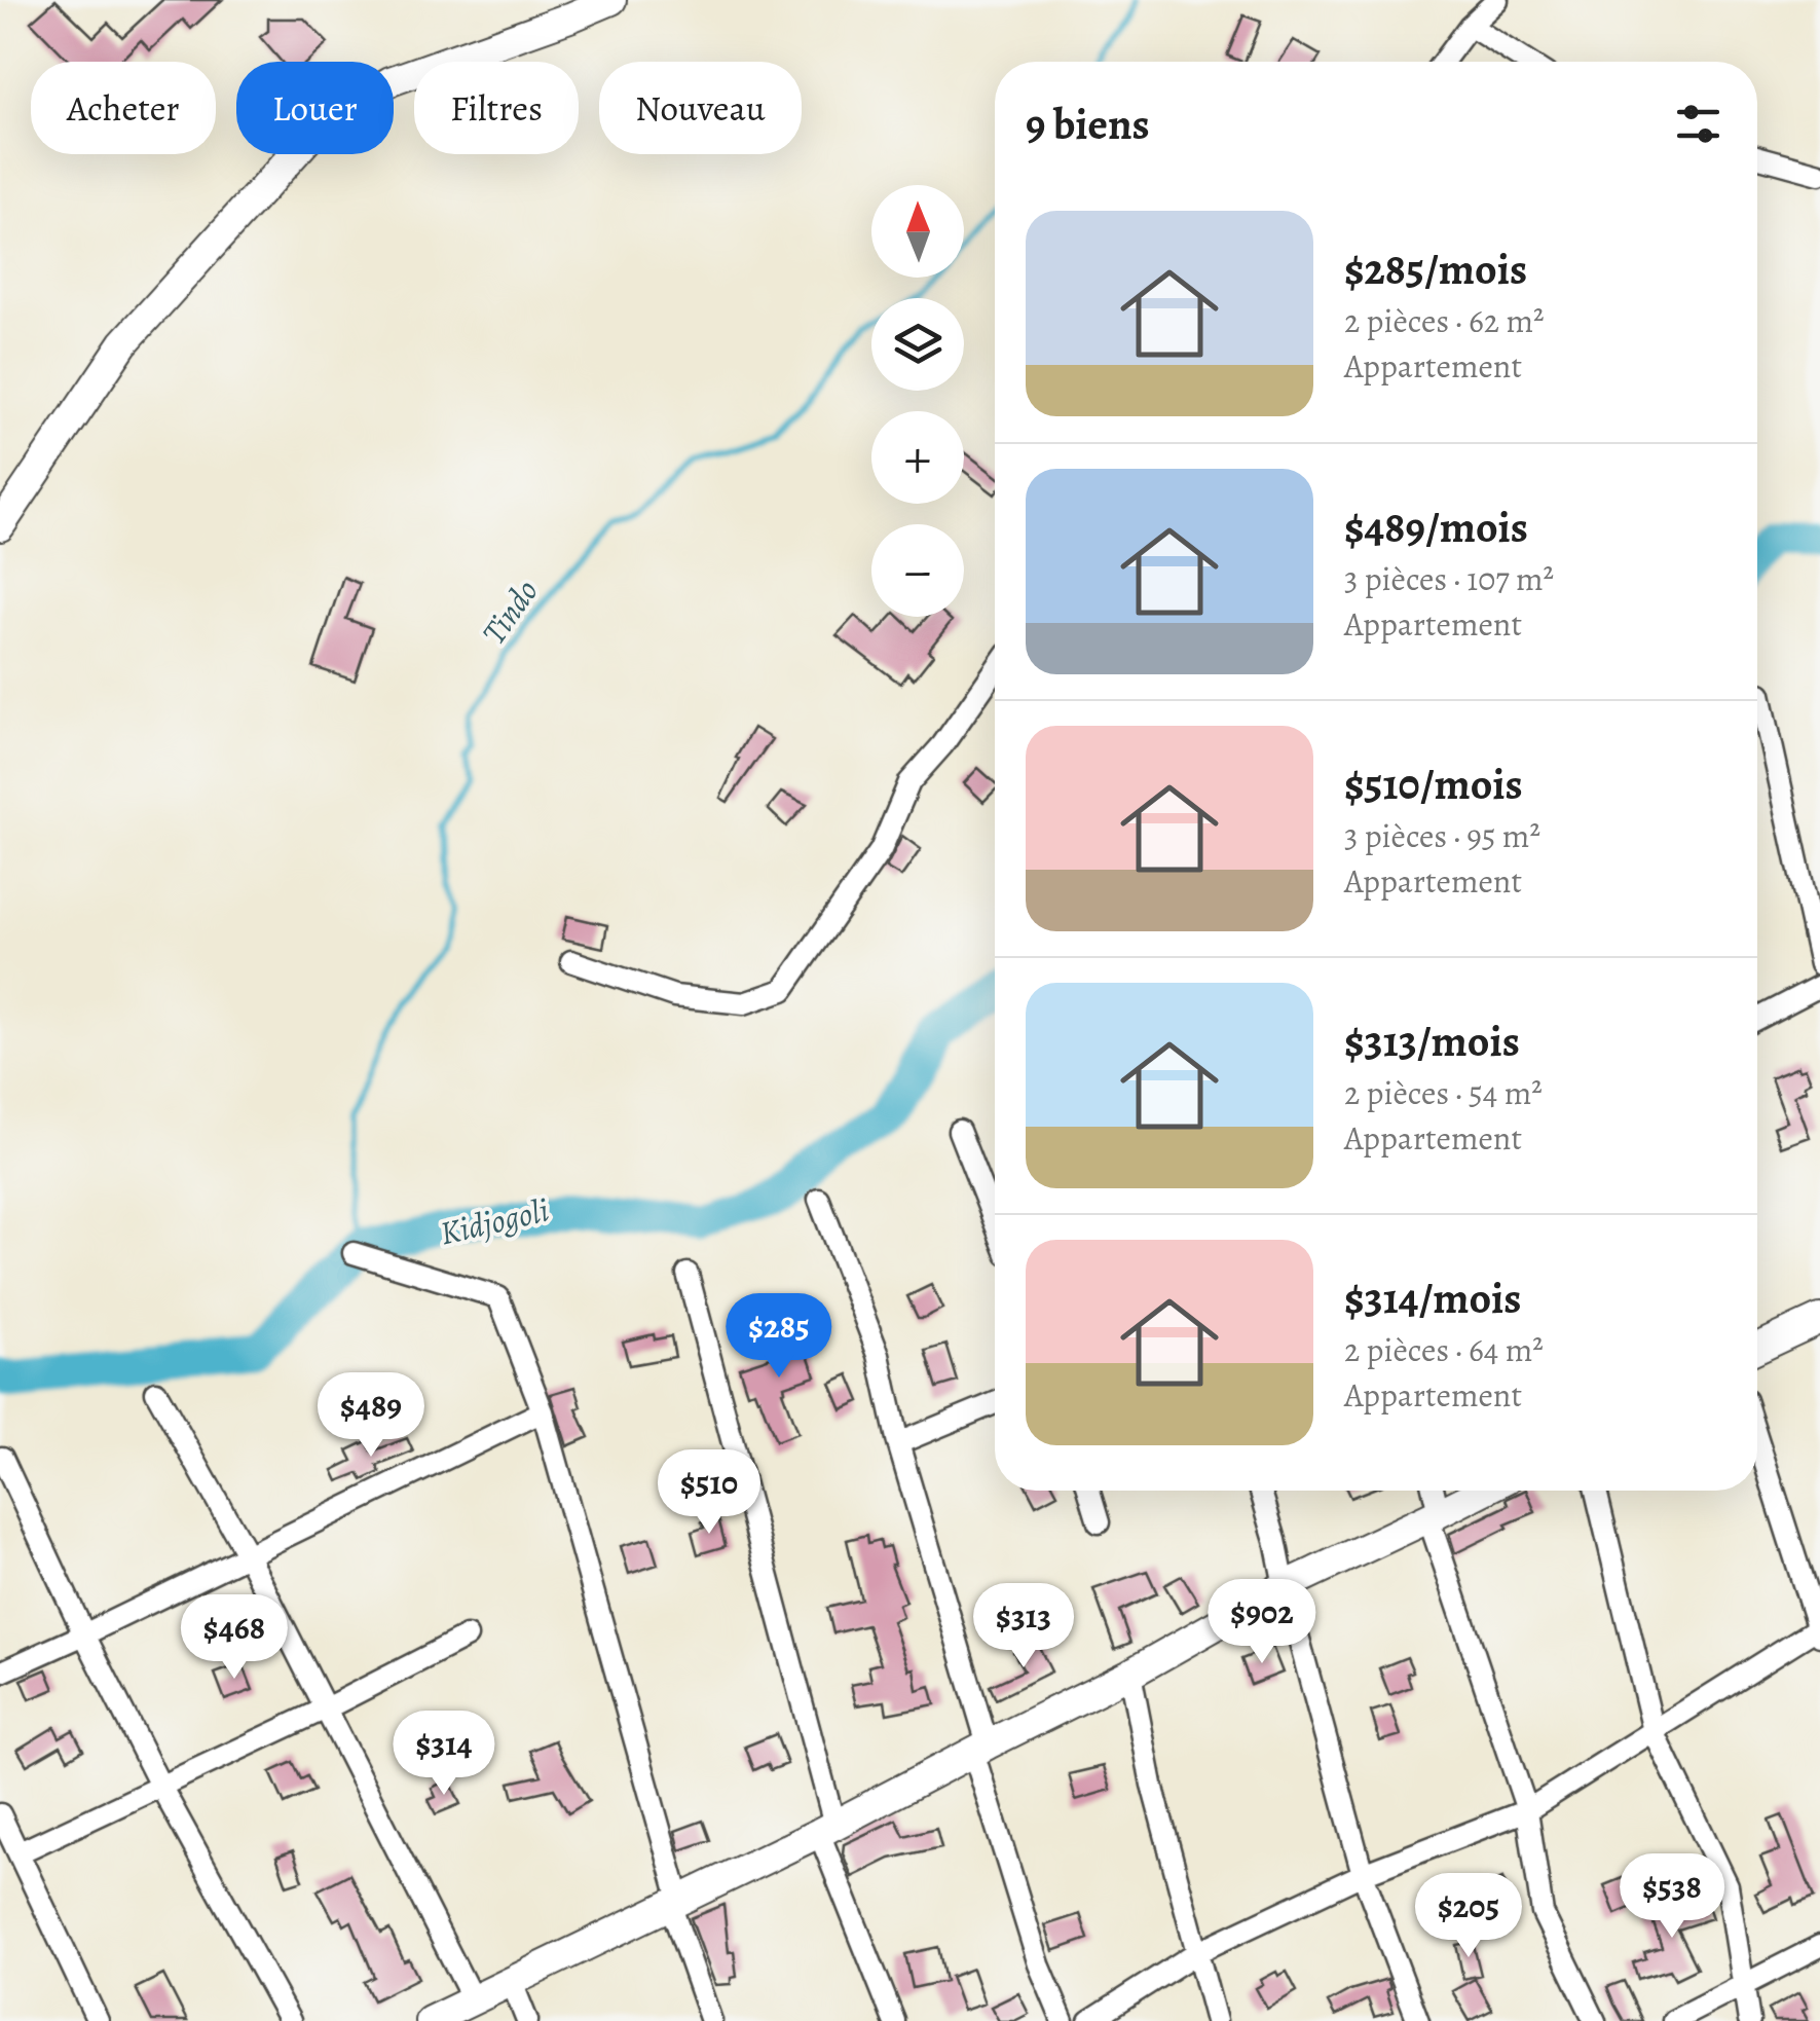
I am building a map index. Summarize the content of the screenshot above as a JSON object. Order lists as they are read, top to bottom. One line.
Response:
{"water":["Tindo","Kidjogoli"],"north":"top","page":{"chip":["Acheter","Louer","Filtres","Nouveau"],"heading":"9 biens","map_buttons":["+","−"],"list":[{"name":"$285/mois","note":"2 pièces · 62 m² · Appartement"},{"name":"$489/mois","note":"3 pièces · 107 m² · Appartement"},{"name":"$510/mois","note":"3 pièces · 95 m² · Appartement"},{"name":"$313/mois","note":"2 pièces · 54 m² · Appartement"},{"name":"$314/mois","note":"2 pièces · 64 m² · Appartement"}],"price":["$285","$489","$510","$902","$313","$468","$314","$538","$205"]}}
